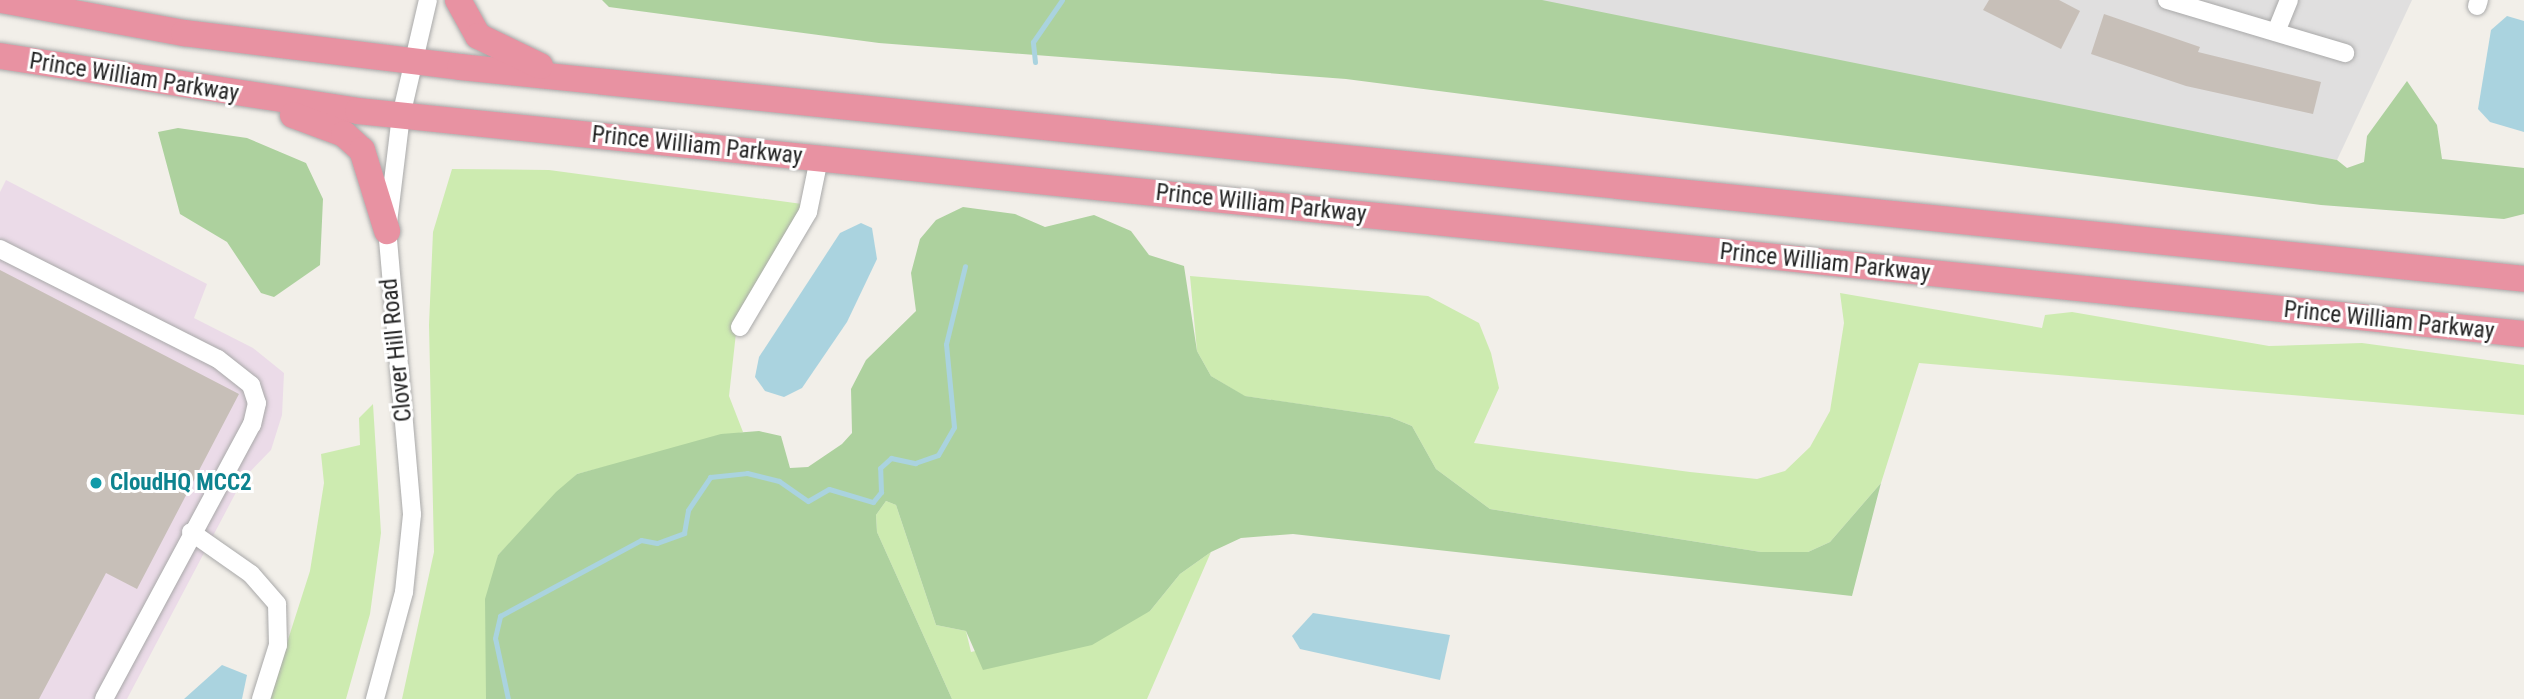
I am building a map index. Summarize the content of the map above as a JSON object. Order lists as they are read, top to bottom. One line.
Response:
{"streets":{"highway":["Prince William Parkway"],"street":["Clover Hill Road"]},"crossings":[["Prince William Parkway","Clover Hill Road"]],"places":["CloudHQ MCC2"]}
